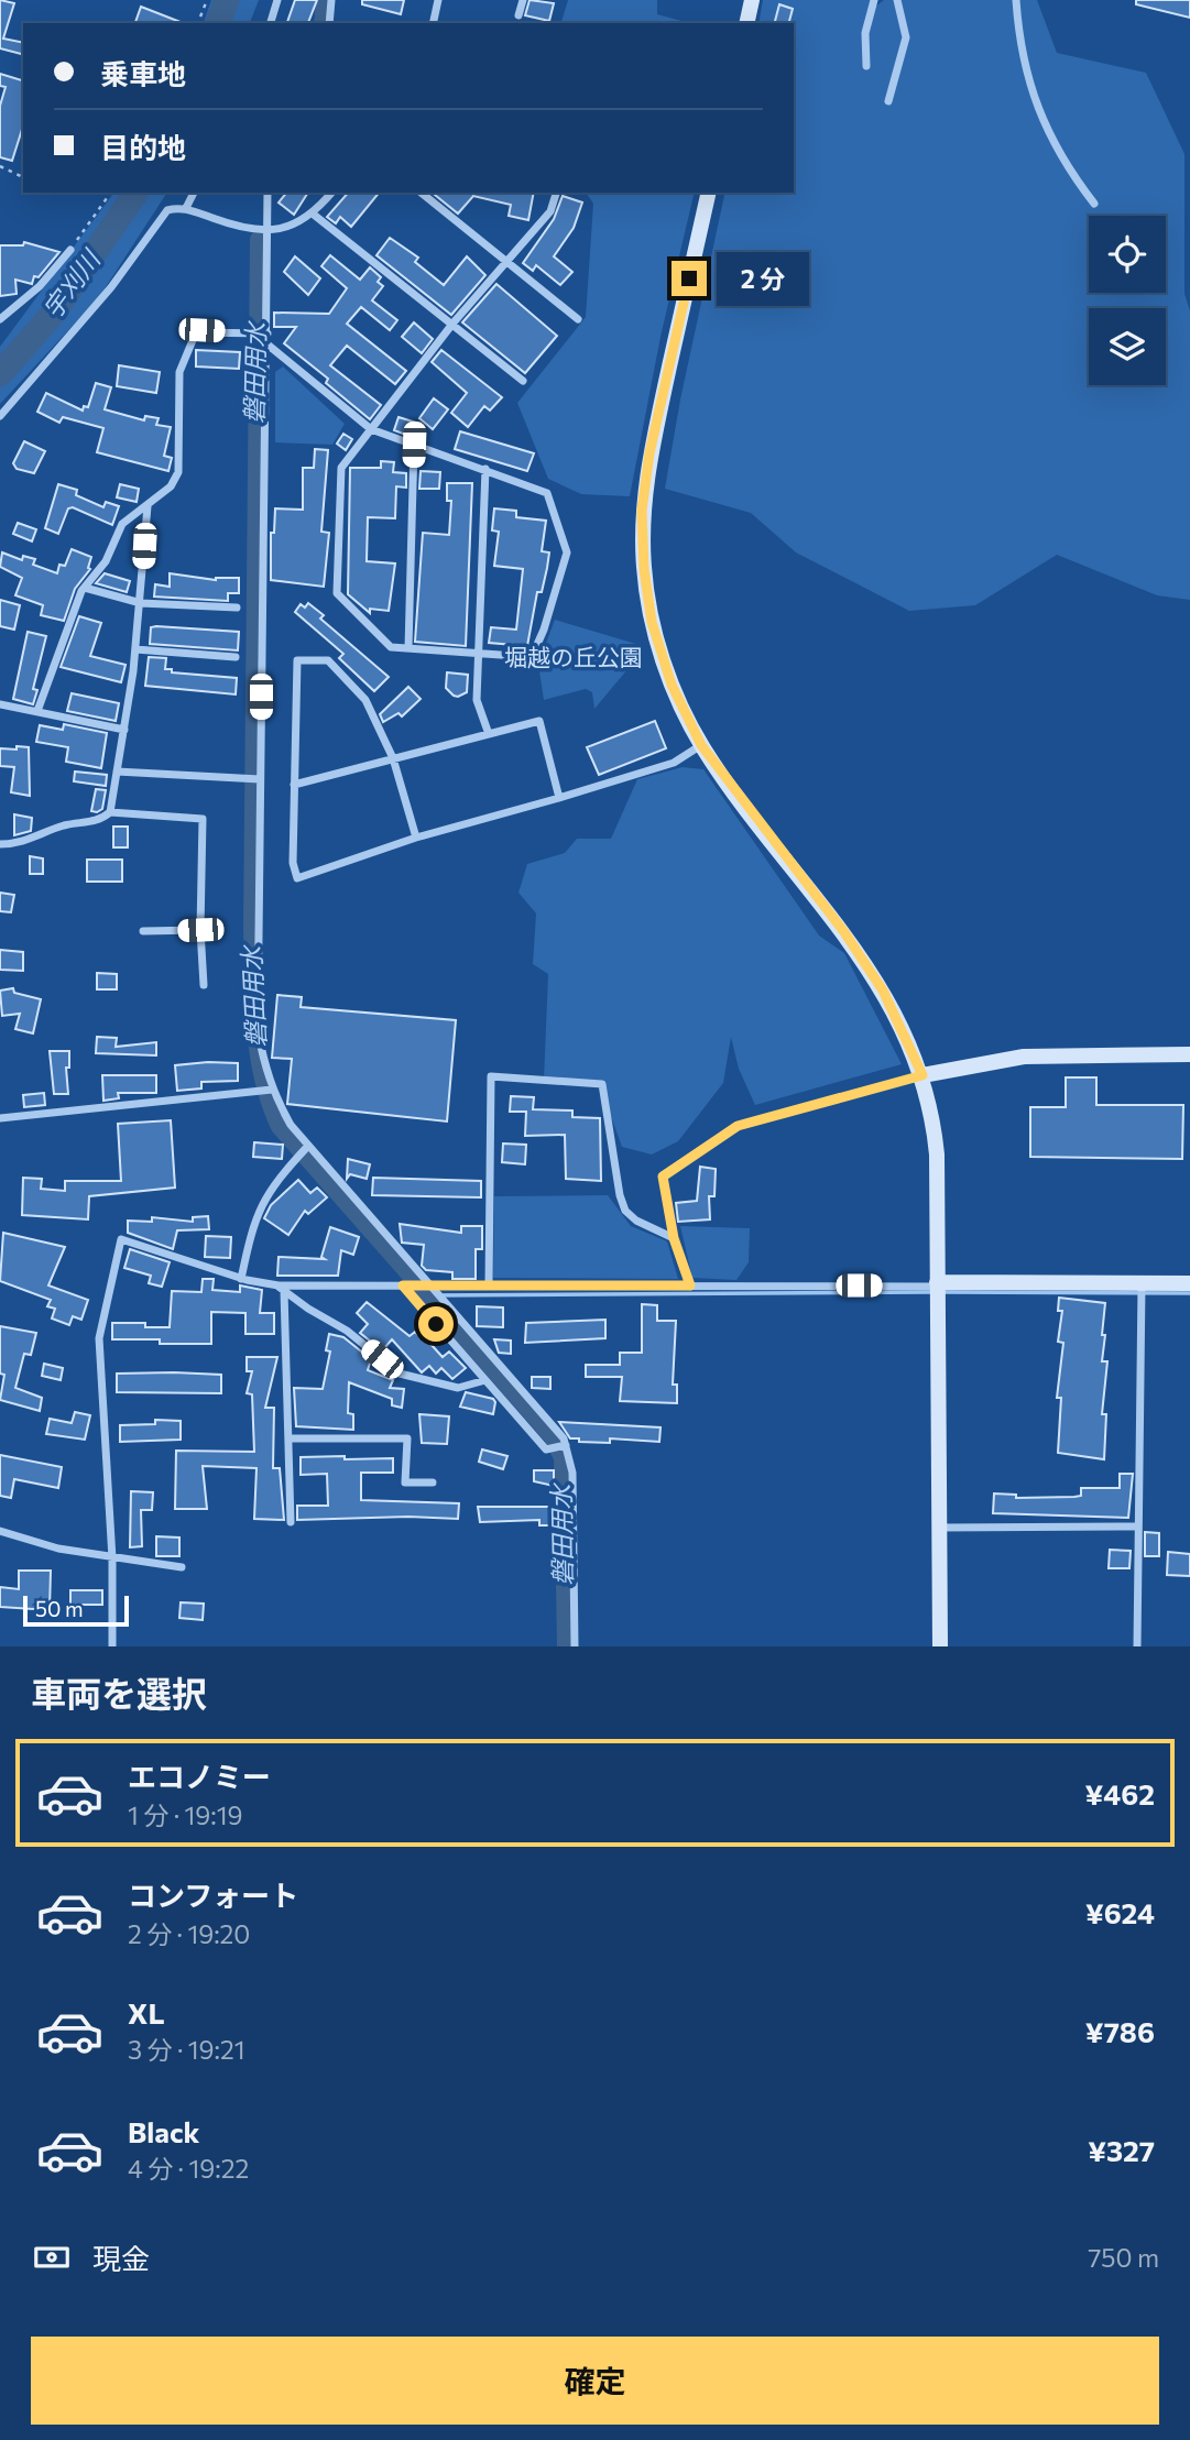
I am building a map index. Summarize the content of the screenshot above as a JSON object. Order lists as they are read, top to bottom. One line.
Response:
{"water":["宇刈川","磐田用水"],"parks":["堀越の丘公園"],"scale_bar":"50 m","page":{"banner":["乗車地","目的地"],"bubble":"2 分","scale":"50 m","heading":"車両を選択","list":[{"name":"エコノミー","note":"1 分 · 19:19","value":"¥462"},{"name":"コンフォート","note":"2 分 · 19:20","value":"¥624"},{"name":"XL","note":"3 分 · 19:21","value":"¥786"},{"name":"Black","note":"4 分 · 19:22","value":"¥327"}],"pay":["現金","750 m"],"buttons":"確定"}}
